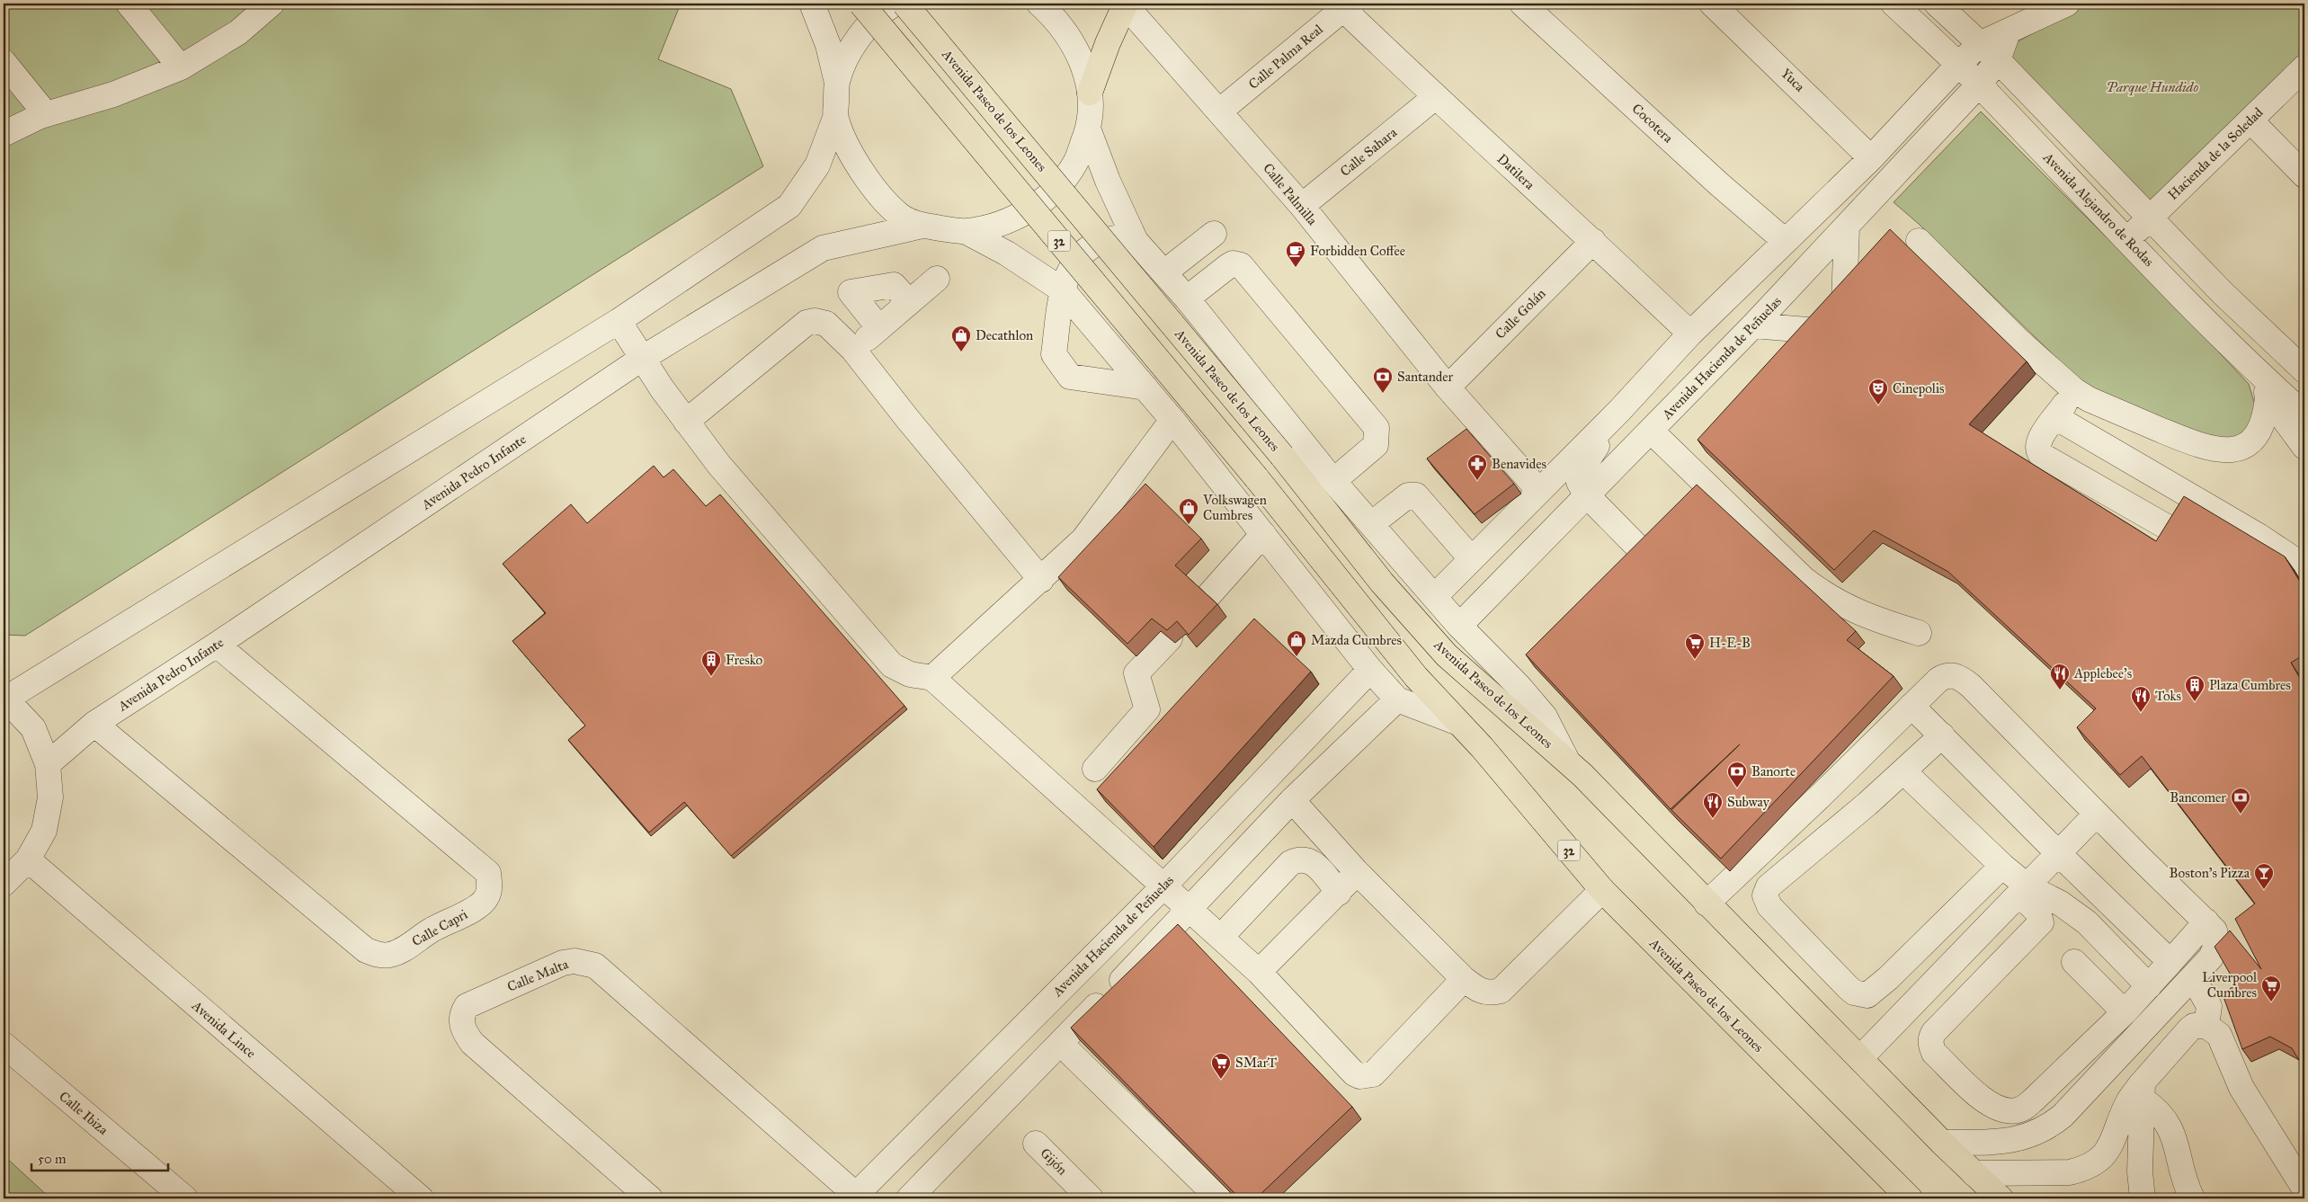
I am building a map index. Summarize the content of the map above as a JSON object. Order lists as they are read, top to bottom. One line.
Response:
{"streets":{"main road":["Avenida Paseo de los Leones","32"],"street":["Calle Palma Real","Yuca","Cocotera","Calle Sahara","Hacienda de la Soledad","Datilera","Calle Palmilla","Avenida Alejandro de Rodas","Calle Golán","Avenida Hacienda de Peñuelas","Avenida Pedro Infante","Calle Capri","Calle Malta","Avenida Lince","Calle Ibiza","Gijón"]},"crossings":[["Calle Palma Real","Datilera"],["Calle Palma Real","Calle Palmilla"],["Avenida Paseo de los Leones","Avenida Hacienda de Peñuelas"],["Calle Sahara","Datilera"],["Calle Sahara","Calle Palmilla"],["Hacienda de la Soledad","Avenida Alejandro de Rodas"],["Datilera","Calle Golán"],["Calle Palmilla","Calle Golán"],["Avenida Alejandro de Rodas","Avenida Hacienda de Peñuelas"],["Avenida Hacienda de Peñuelas","Calle Malta"],["Avenida Pedro Infante","Calle Capri"]],"parks":["Parque Hundido"],"places":{"cafe":["Forbidden Coffee"],"shop":["Decathlon","Volkswagen Cumbres","Mazda Cumbres"],"bank":["Santander","Banorte","Bancomer"],"theatre":["Cinepolis"],"pharmacy":["Benavides"],"supermarket":["H-E-B","Liverpool Cumbres","SMarT"],"building":["Fresko","Plaza Cumbres"],"restaurant":["Applebee's","Toks","Subway"],"bar":["Boston's Pizza"]},"scale_bar":"50 m"}
